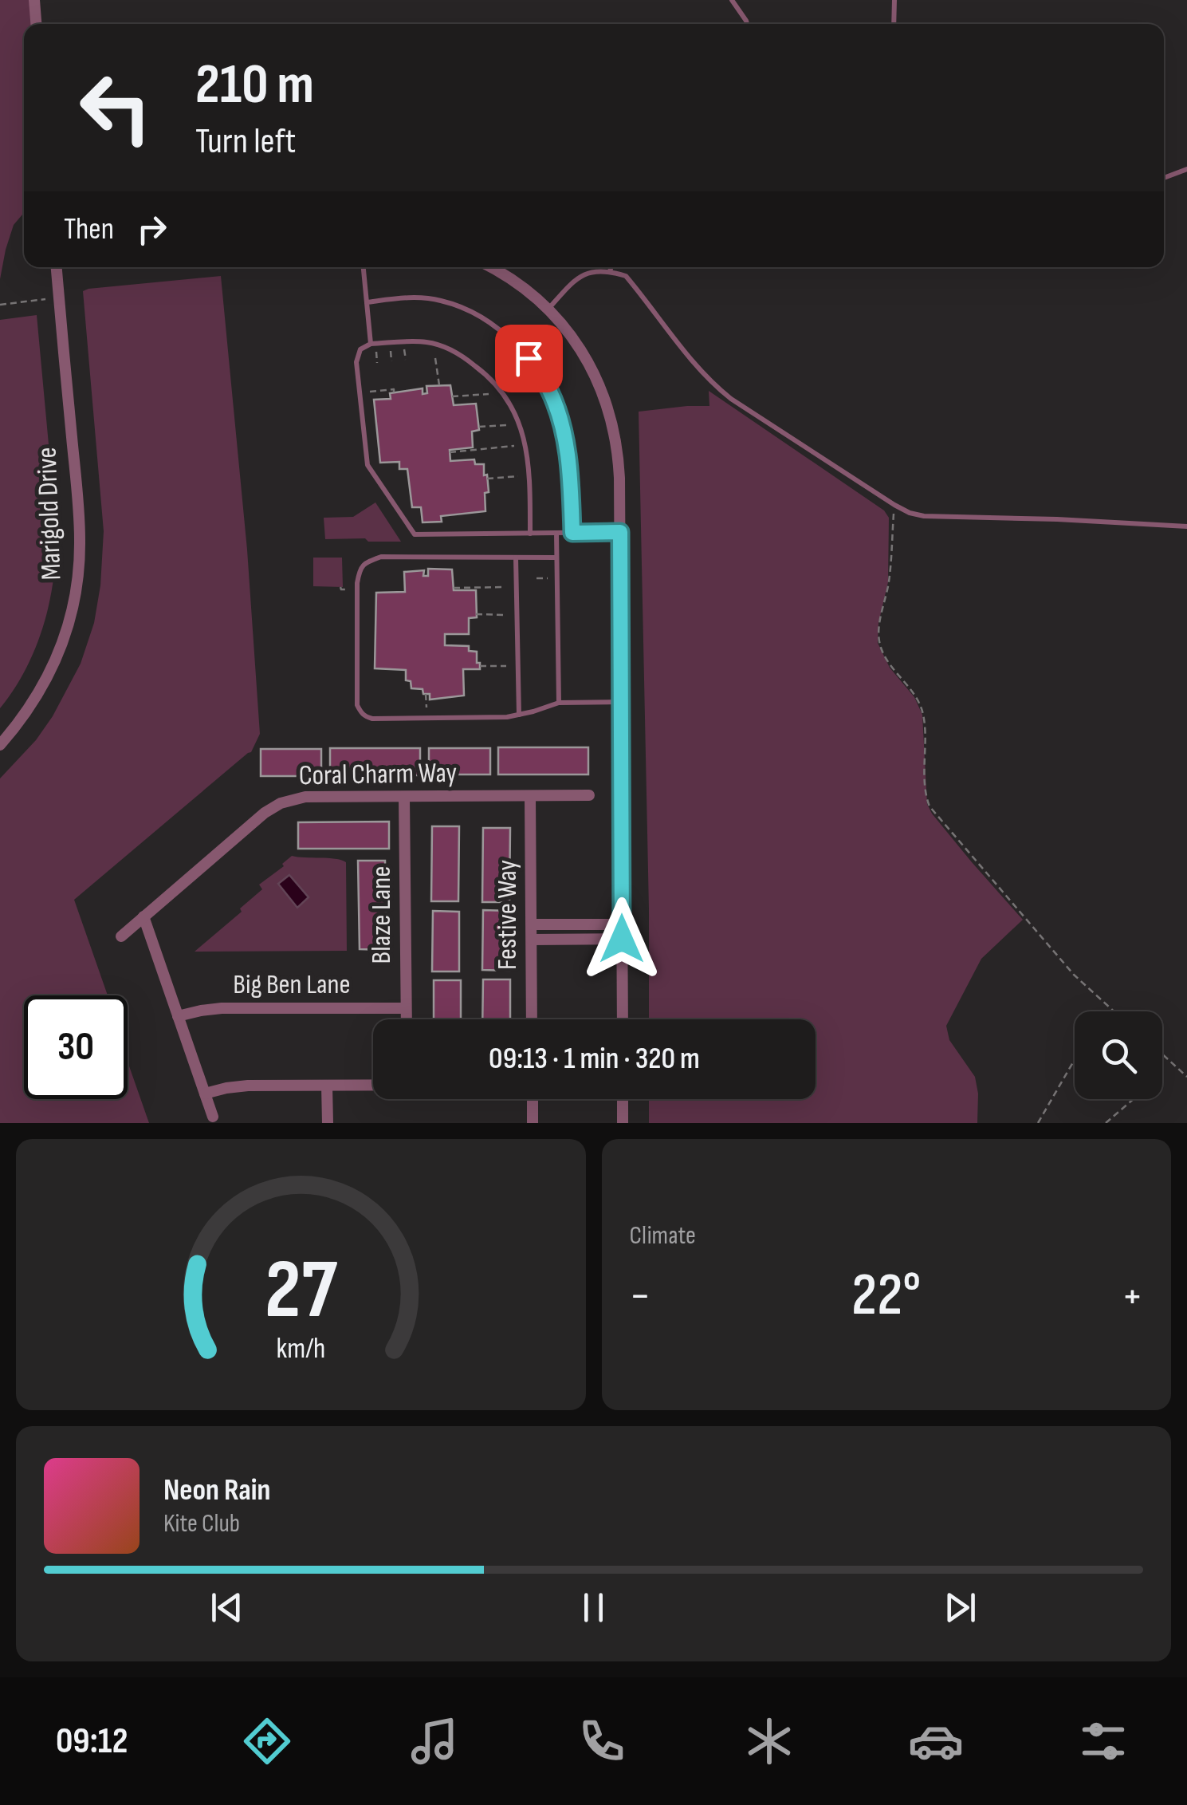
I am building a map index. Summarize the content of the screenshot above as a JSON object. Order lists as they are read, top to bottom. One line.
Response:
{"streets":{"street":["Marigold Drive","Coral Charm Way","Blaze Lane","Festive Way","Big Ben Lane"]},"crossings":[["Coral Charm Way","Blaze Lane"],["Coral Charm Way","Festive Way"],["Blaze Lane","Big Ben Lane"]],"page":{"turn":["210 m","Turn left"],"then":"Then","limit":"30","trip":"09:13 · 1 min · 320 m","tile":"Climate","heat":["−","22°","+"],"song":["Neon Rain","Kite Club"],"tabs":"09:12","gauge":["27","km/h"]}}
